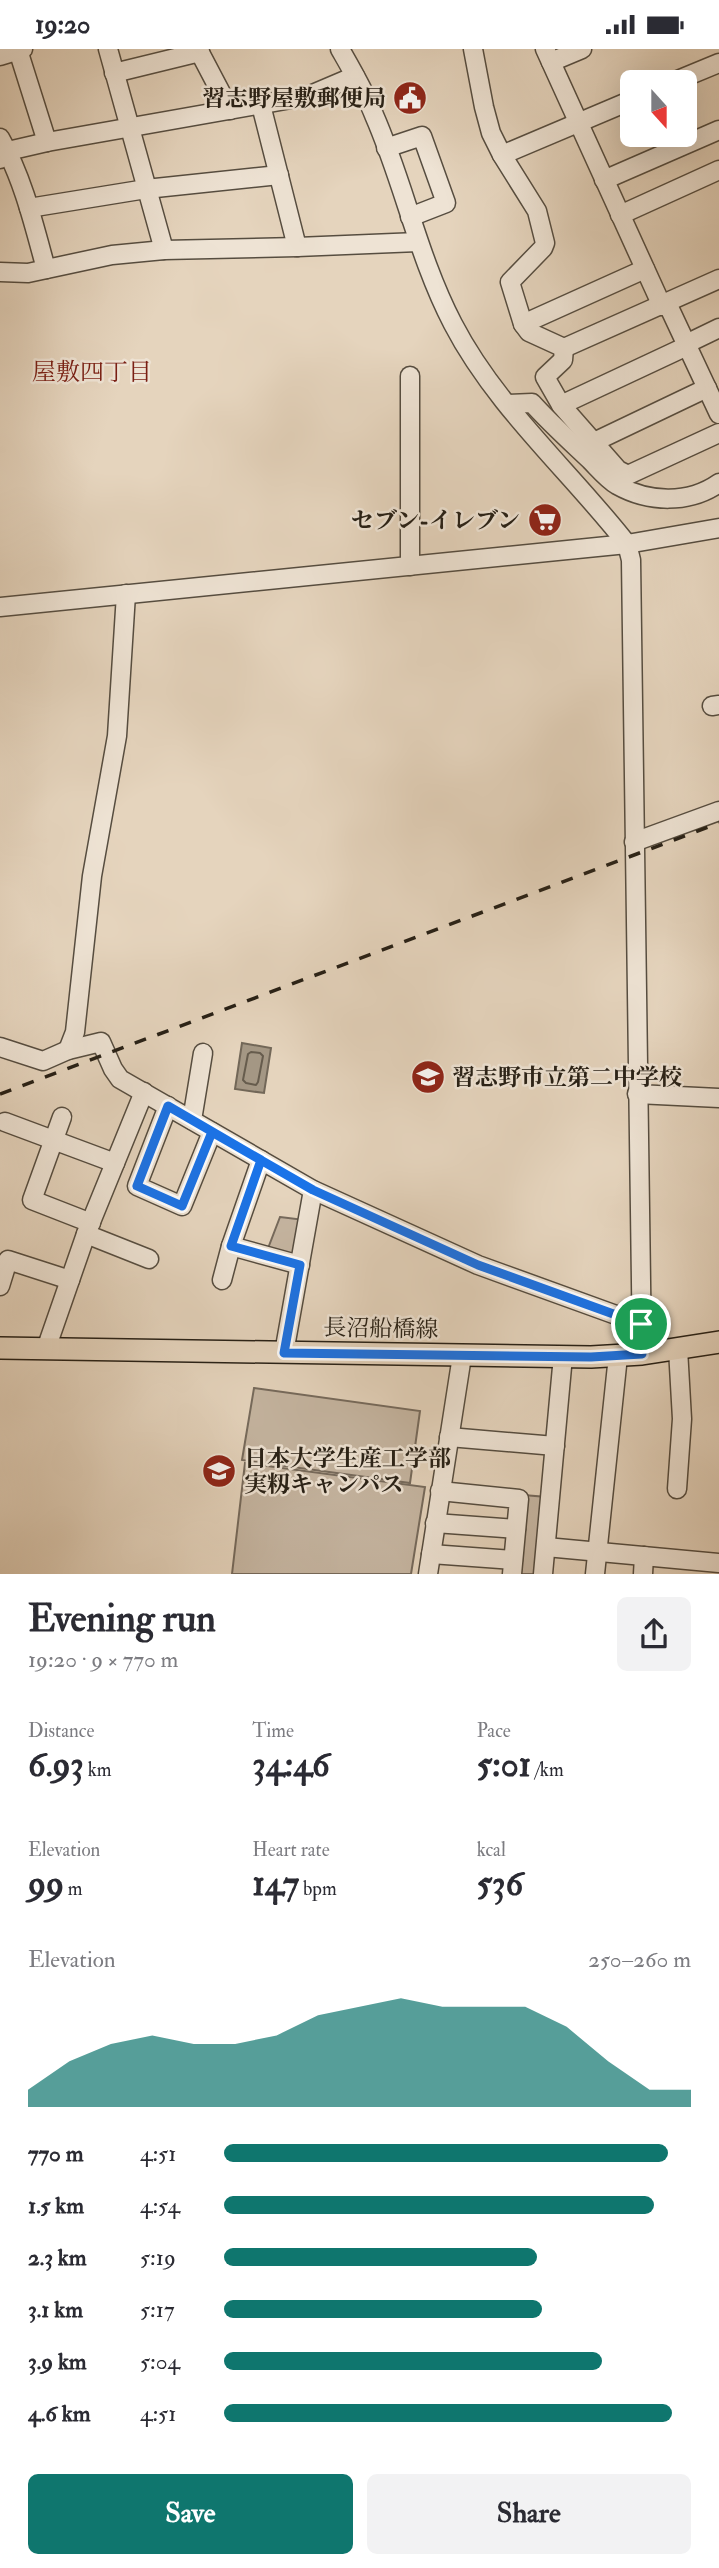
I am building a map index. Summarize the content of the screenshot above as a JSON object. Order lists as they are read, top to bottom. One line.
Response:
{"streets":{"main road":["長沼船橋線"]},"districts":["屋敷四丁目"],"places":{"public building":["習志野屋敷郵便局"],"supermarket":["セブン-イレブン"],"school or university":["習志野市立第二中学校","日本大学生産工学部 実籾キャンパス"]},"north":"bottom","page":{"status":"19:20","heading":["Evening run","19:20 · 9 × 770 m"],"stats":[["Distance","6.93 km"],["Time","34:46"],["Pace","5:01 /km"],["Elevation","99 m"],["Heart rate","147 bpm"],["kcal","536"]],"chart":["Elevation","250–260 m"],"list":[{"name":"770 m","note":"4:51"},{"name":"1.5 km","note":"4:54"},{"name":"2.3 km","note":"5:19"},{"name":"3.1 km","note":"5:17"},{"name":"3.9 km","note":"5:04"},{"name":"4.6 km","note":"4:51"}],"buttons":["Save","Share"]}}
